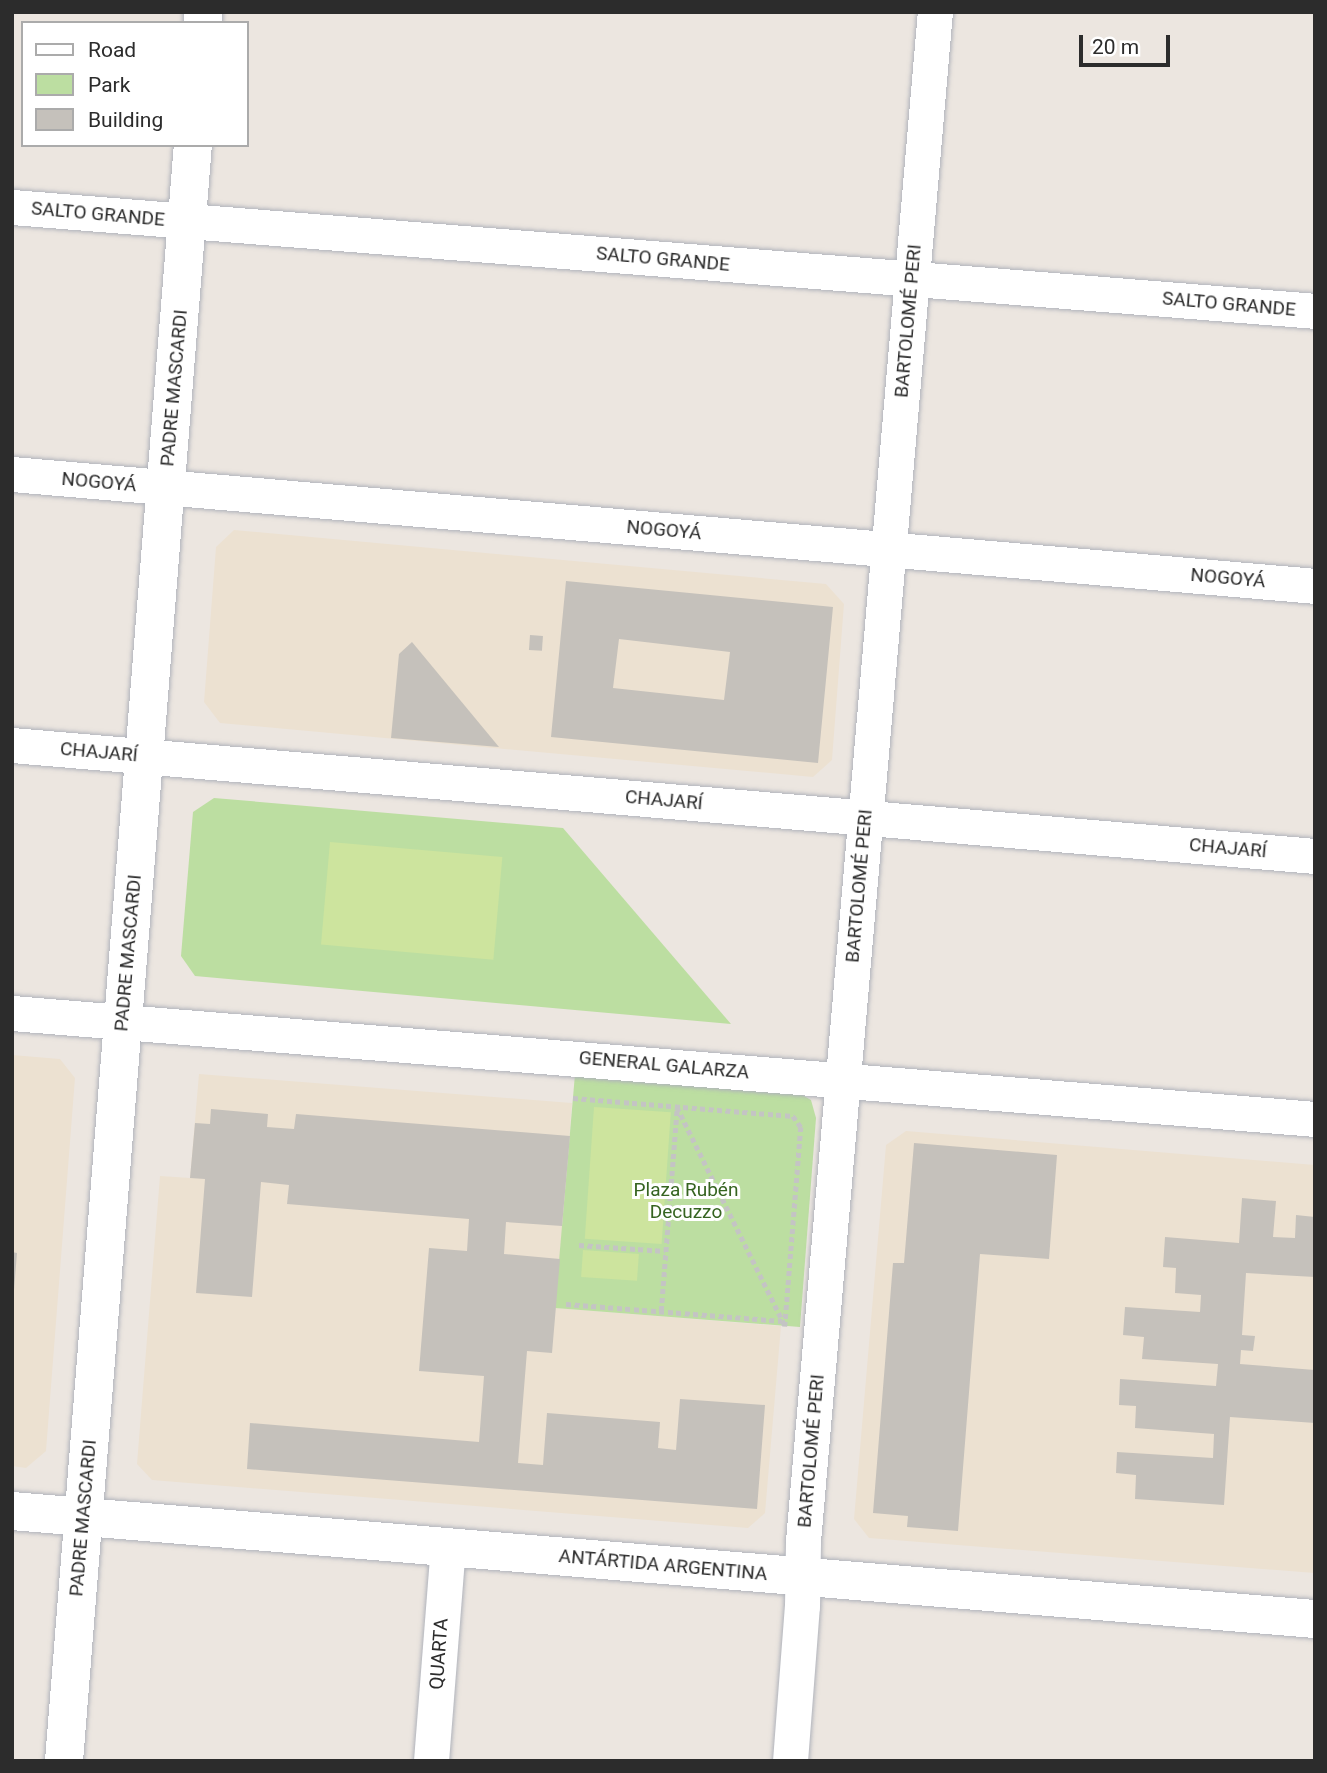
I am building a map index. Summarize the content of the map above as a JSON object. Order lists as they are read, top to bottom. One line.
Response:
{"streets":{"street":["SALTO GRANDE","BARTOLOMÉ PERI","PADRE MASCARDI","NOGOYÁ","CHAJARÍ","GENERAL GALARZA","ANTÁRTIDA ARGENTINA","QUARTA"]},"crossings":[["SALTO GRANDE","BARTOLOMÉ PERI"],["SALTO GRANDE","PADRE MASCARDI"],["BARTOLOMÉ PERI","NOGOYÁ"],["BARTOLOMÉ PERI","CHAJARÍ"],["BARTOLOMÉ PERI","GENERAL GALARZA"],["BARTOLOMÉ PERI","ANTÁRTIDA ARGENTINA"],["PADRE MASCARDI","NOGOYÁ"],["PADRE MASCARDI","CHAJARÍ"],["PADRE MASCARDI","GENERAL GALARZA"],["PADRE MASCARDI","ANTÁRTIDA ARGENTINA"],["ANTÁRTIDA ARGENTINA","QUARTA"]],"parks":["Plaza Rubén Decuzzo"],"legend":["Road","Park","Building"],"scale_bar":"20 m"}
